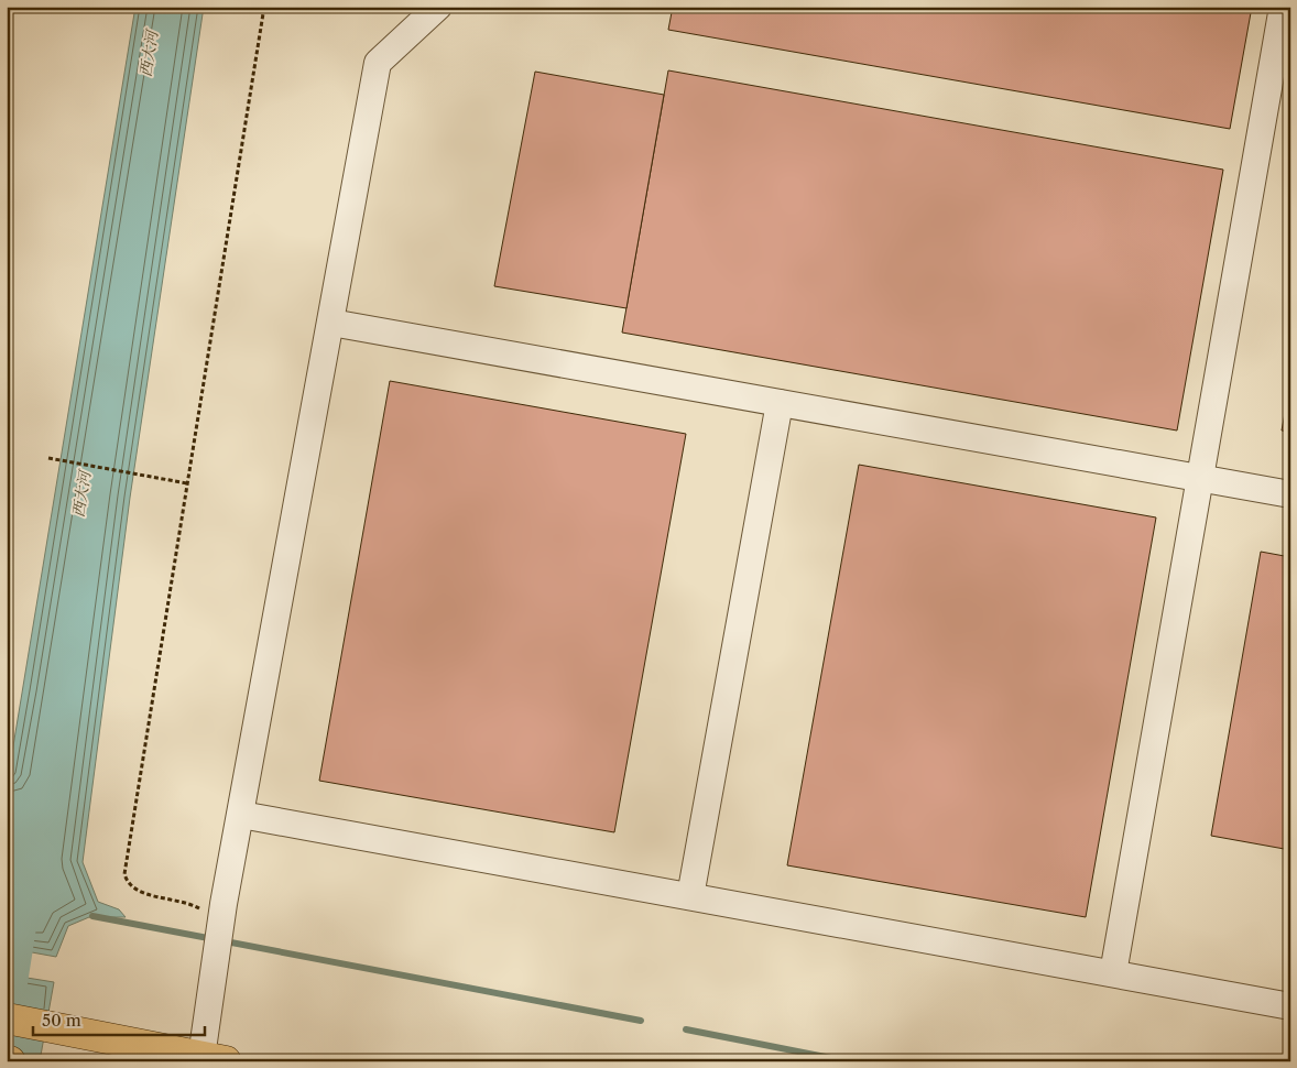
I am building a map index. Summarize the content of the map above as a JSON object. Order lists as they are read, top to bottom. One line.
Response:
{"water":["西大河"],"scale_bar":"50 m"}
